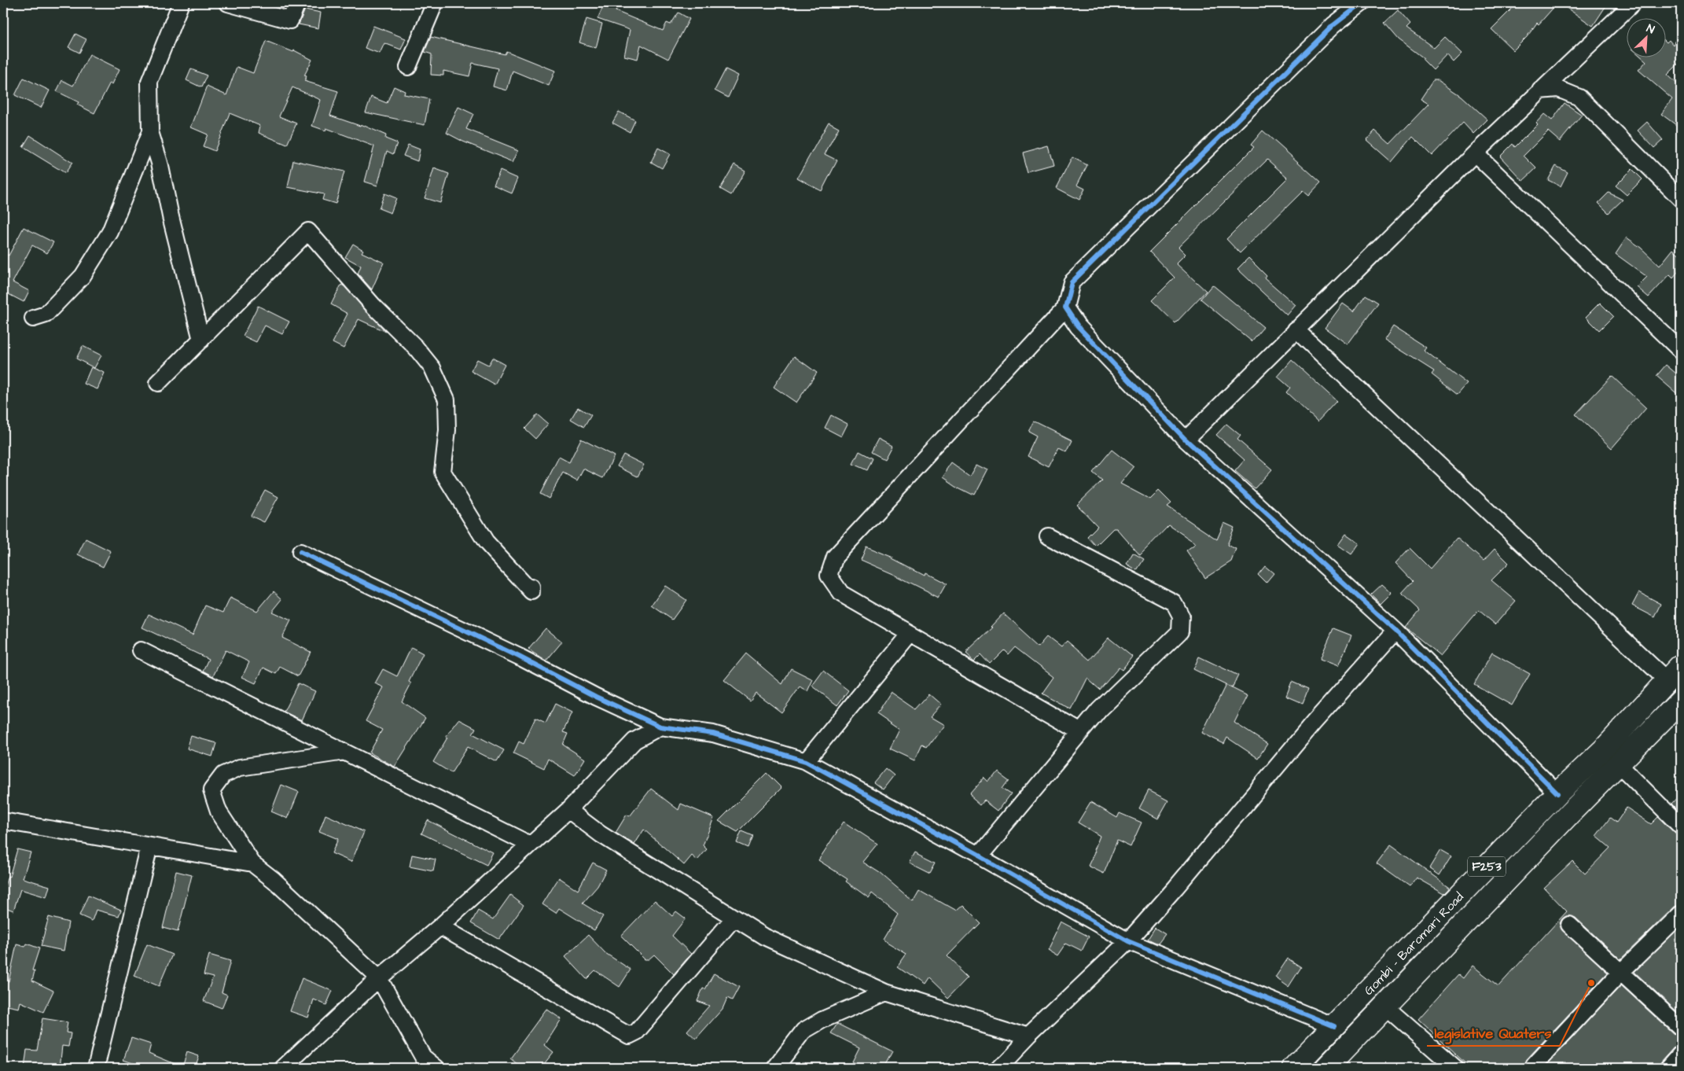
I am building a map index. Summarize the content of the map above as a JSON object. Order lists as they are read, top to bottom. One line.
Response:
{"streets":{"main road":["F253","Gombi - Baromari Road"]},"places":["legislative Quaters"],"north":"top right"}
